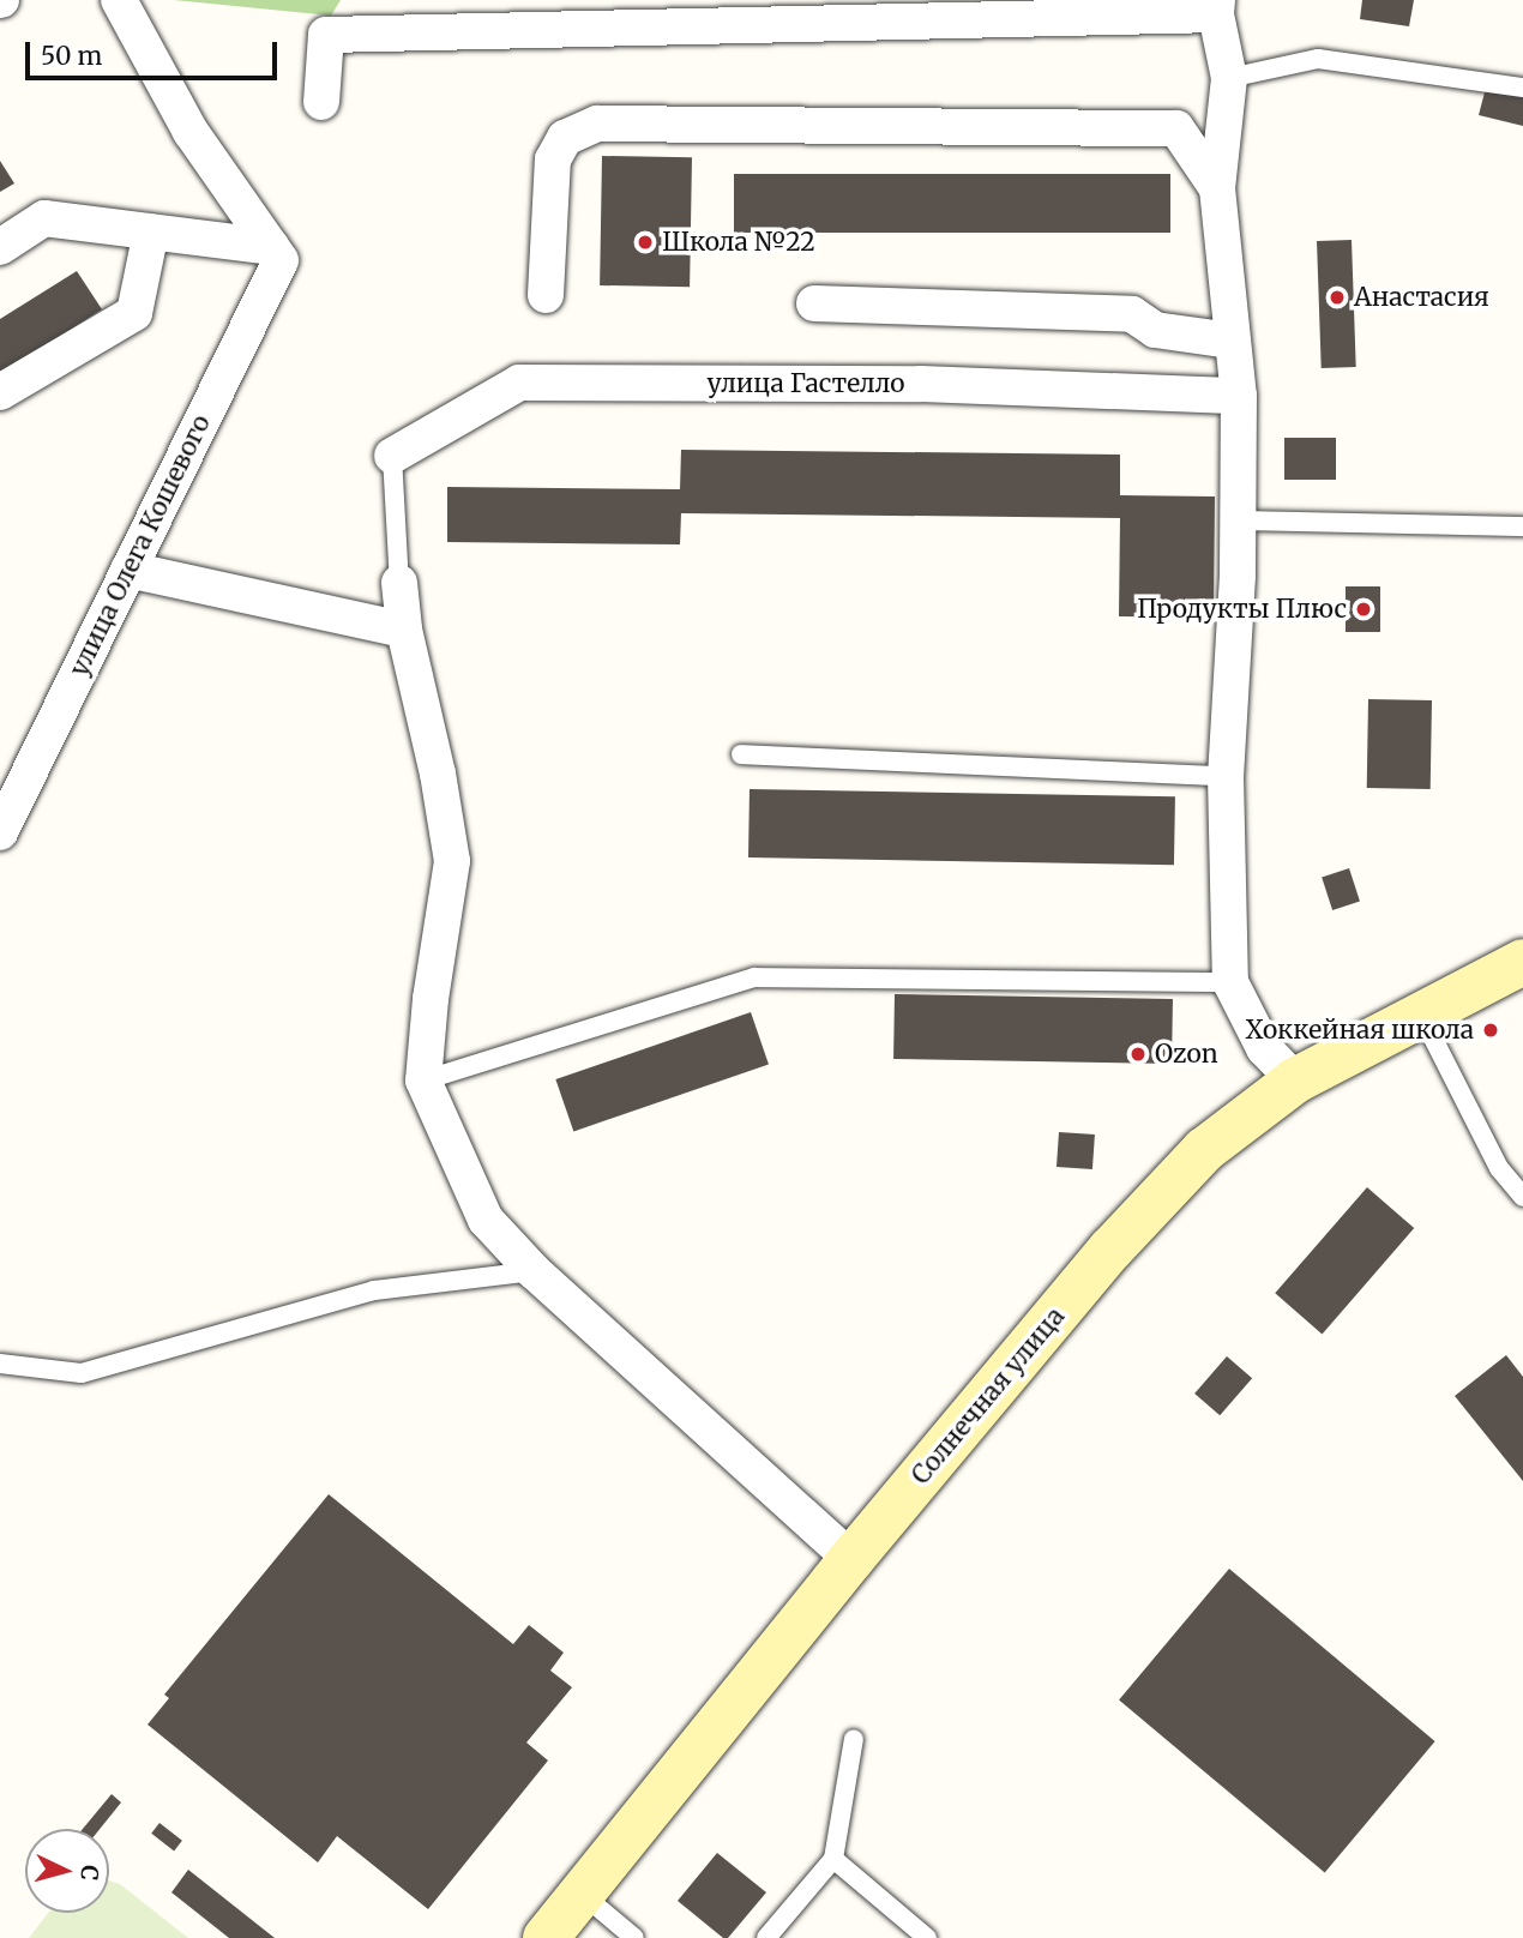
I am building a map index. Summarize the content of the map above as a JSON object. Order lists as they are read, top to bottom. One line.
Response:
{"streets":{"street":["улица Гастелло","улица Олега Кошевого","Солнечная улица"]},"places":["Школа №22","Анастасия","Продукты Плюс","Хоккейная школа","Ozon"],"scale_bar":"50 m","north":"right"}
